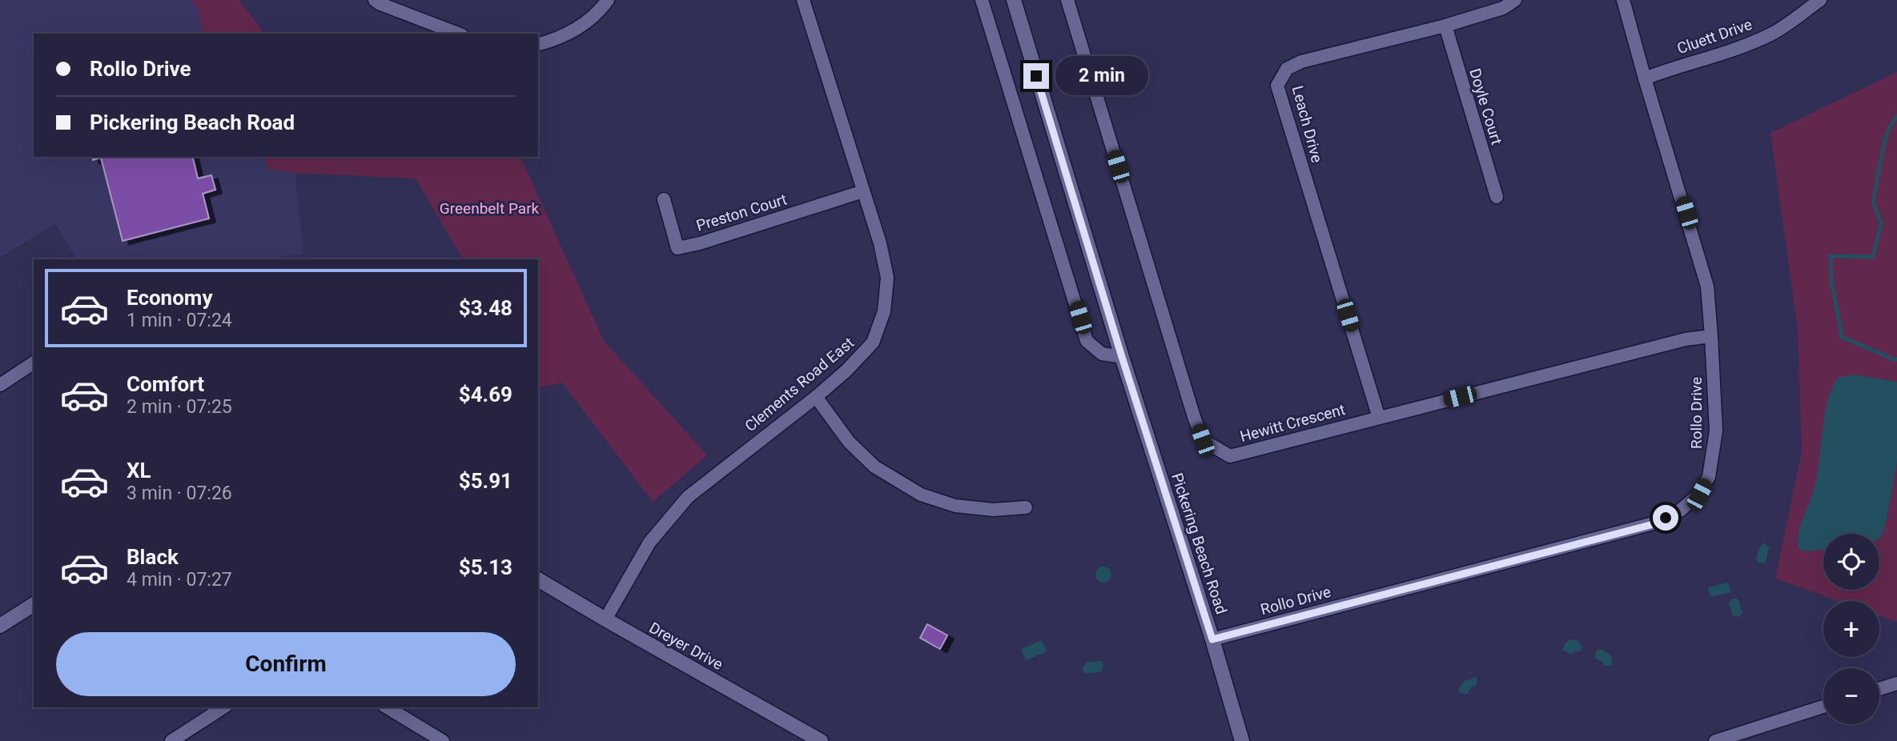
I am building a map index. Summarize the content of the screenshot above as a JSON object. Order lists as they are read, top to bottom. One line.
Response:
{"streets":{"street":["Cluett Drive","Doyle Court","Leach Drive","Preston Court","Clements Road East","Rollo Drive","Hewitt Crescent","Pickering Beach Road","Dreyer Drive"]},"crossings":[["Cluett Drive","Rollo Drive"],["Doyle Court","Leach Drive"],["Leach Drive","Hewitt Crescent"],["Preston Court","Clements Road East"],["Clements Road East","Dreyer Drive"],["Rollo Drive","Hewitt Crescent"],["Rollo Drive","Pickering Beach Road"]],"parks":["Greenbelt Park"],"page":{"banner":["Rollo Drive","Pickering Beach Road"],"bubble":"2 min","list":[{"name":"Economy","note":"1 min · 07:24","value":"$3.48"},{"name":"Comfort","note":"2 min · 07:25","value":"$4.69"},{"name":"XL","note":"3 min · 07:26","value":"$5.91"},{"name":"Black","note":"4 min · 07:27","value":"$5.13"}],"map_buttons":["+","−"],"buttons":"Confirm"}}
